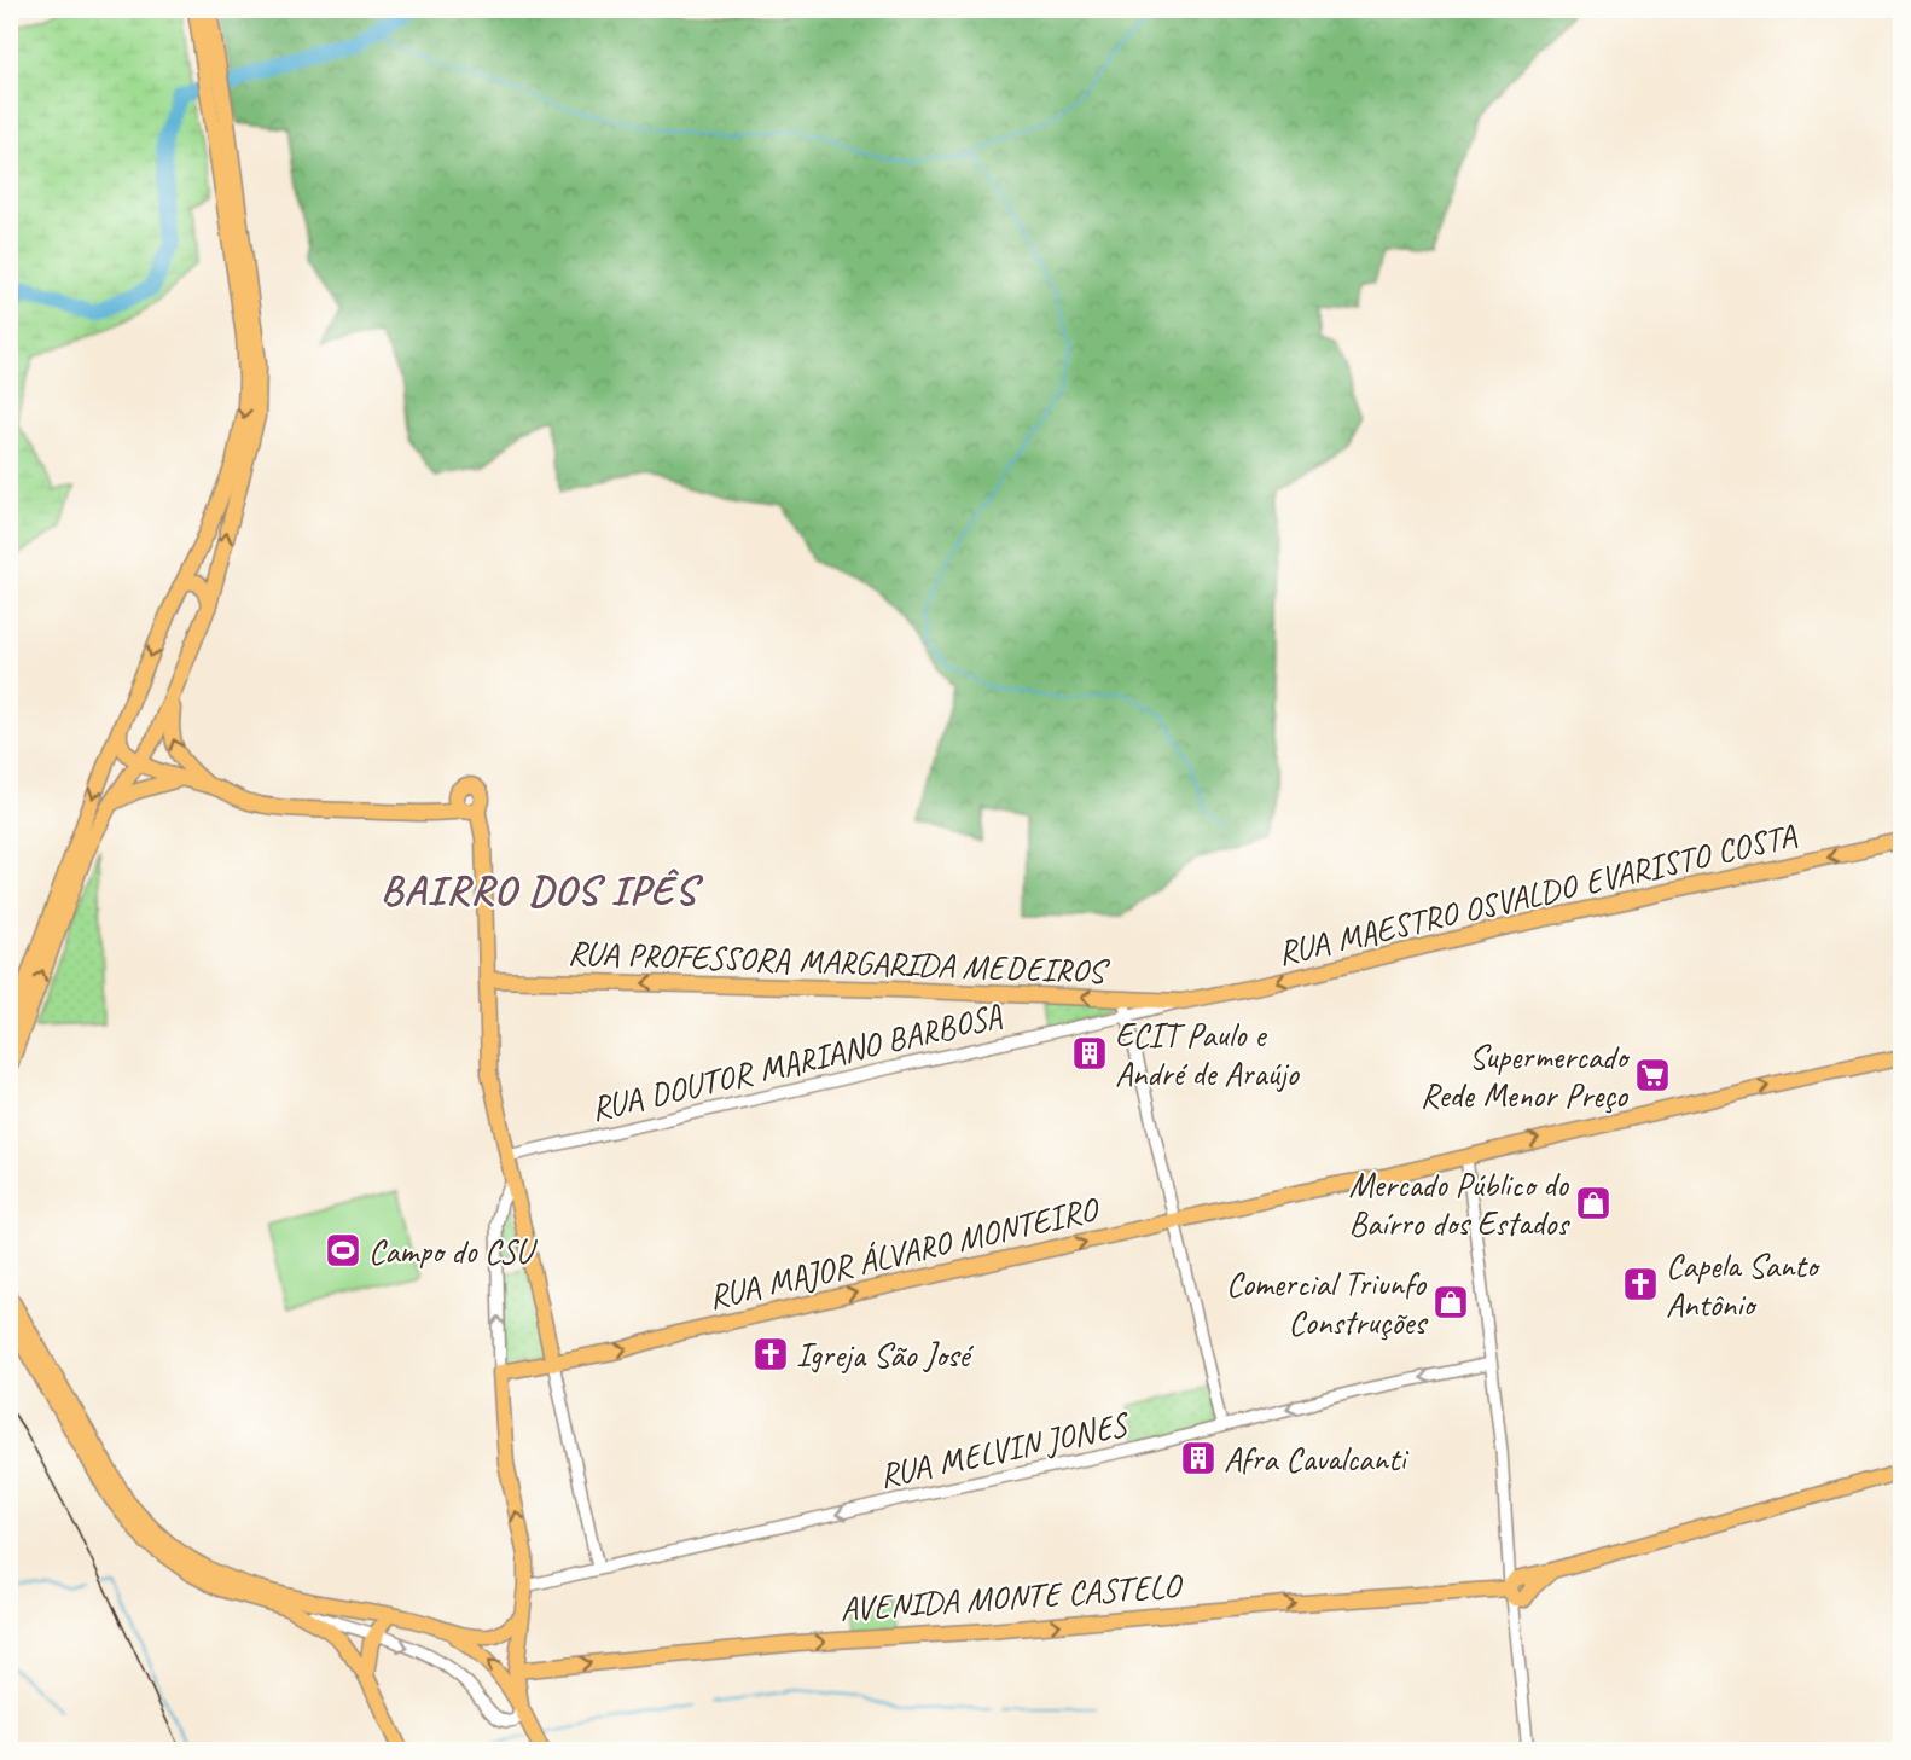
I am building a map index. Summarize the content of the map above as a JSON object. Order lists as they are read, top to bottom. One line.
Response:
{"streets":{"main road":["RUA MAESTRO OSVALDO EVARISTO COSTA","RUA PROFESSORA MARGARIDA MEDEIROS","RUA MAJOR ÁLVARO MONTEIRO","AVENIDA MONTE CASTELO"],"street":["RUA DOUTOR MARIANO BARBOSA","RUA MELVIN JONES"]},"crossings":[["RUA MAESTRO OSVALDO EVARISTO COSTA","RUA PROFESSORA MARGARIDA MEDEIROS"],["RUA MAESTRO OSVALDO EVARISTO COSTA","RUA DOUTOR MARIANO BARBOSA"],["RUA PROFESSORA MARGARIDA MEDEIROS","RUA DOUTOR MARIANO BARBOSA"]],"one_way":["RUA MAESTRO OSVALDO EVARISTO COSTA","RUA PROFESSORA MARGARIDA MEDEIROS","RUA MAJOR ÁLVARO MONTEIRO","RUA MELVIN JONES","AVENIDA MONTE CASTELO"],"districts":["BAIRRO DOS IPÊS"],"places":{"building":["ECIT Paulo e André de Araújo","Afra Cavalcanti"],"supermarket":["Supermercado Rede Menor Preço"],"shop":["Mercado Público do Baírro dos Estados","Comercial Triunfo Construções"],"sports":["Campo do CSU"],"church":["Capela Santo Antônio","Igreja São José"]}}
